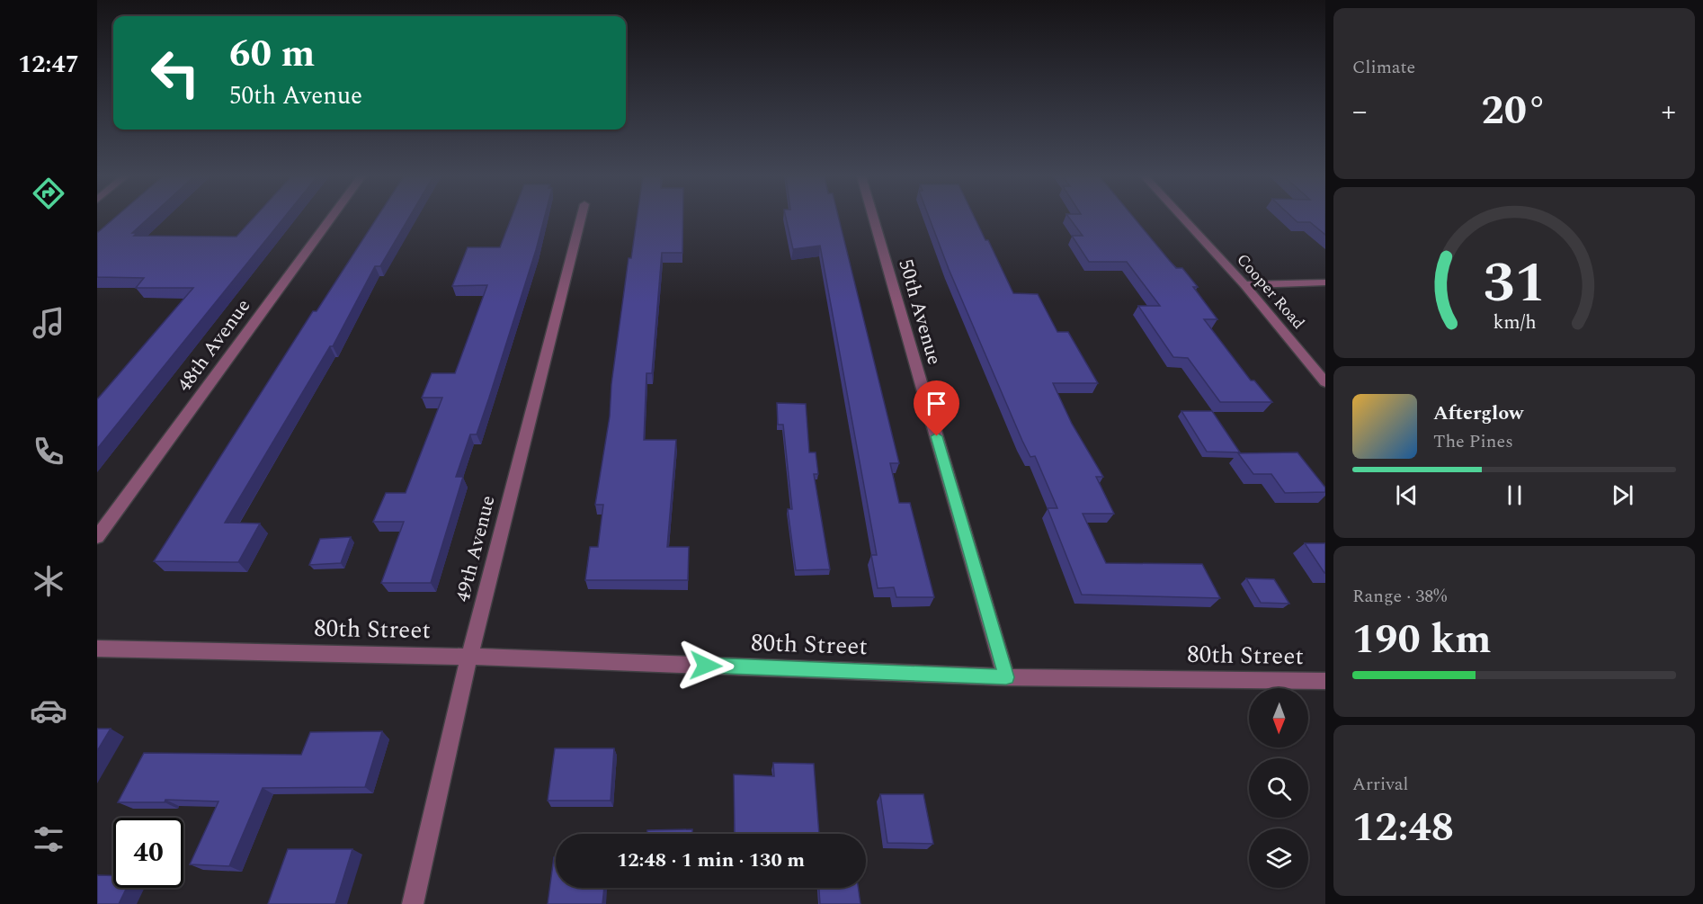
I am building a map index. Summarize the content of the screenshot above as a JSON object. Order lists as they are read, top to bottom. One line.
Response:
{"streets":{"street":["Cooper Road","50th Avenue","48th Avenue","49th Avenue","80th Street"]},"crossings":[["50th Avenue","80th Street"],["49th Avenue","80th Street"]],"north":"bottom","page":{"tabs":"12:47","tile":["Climate",["Range · 38%","190 km"],["Arrival","12:48"]],"turn":["60 m","50th Avenue"],"heat":["−","20°","+"],"song":["Afterglow","The Pines"],"limit":"40","trip":"12:48 · 1 min · 130 m","gauge":["31","km/h"]}}
